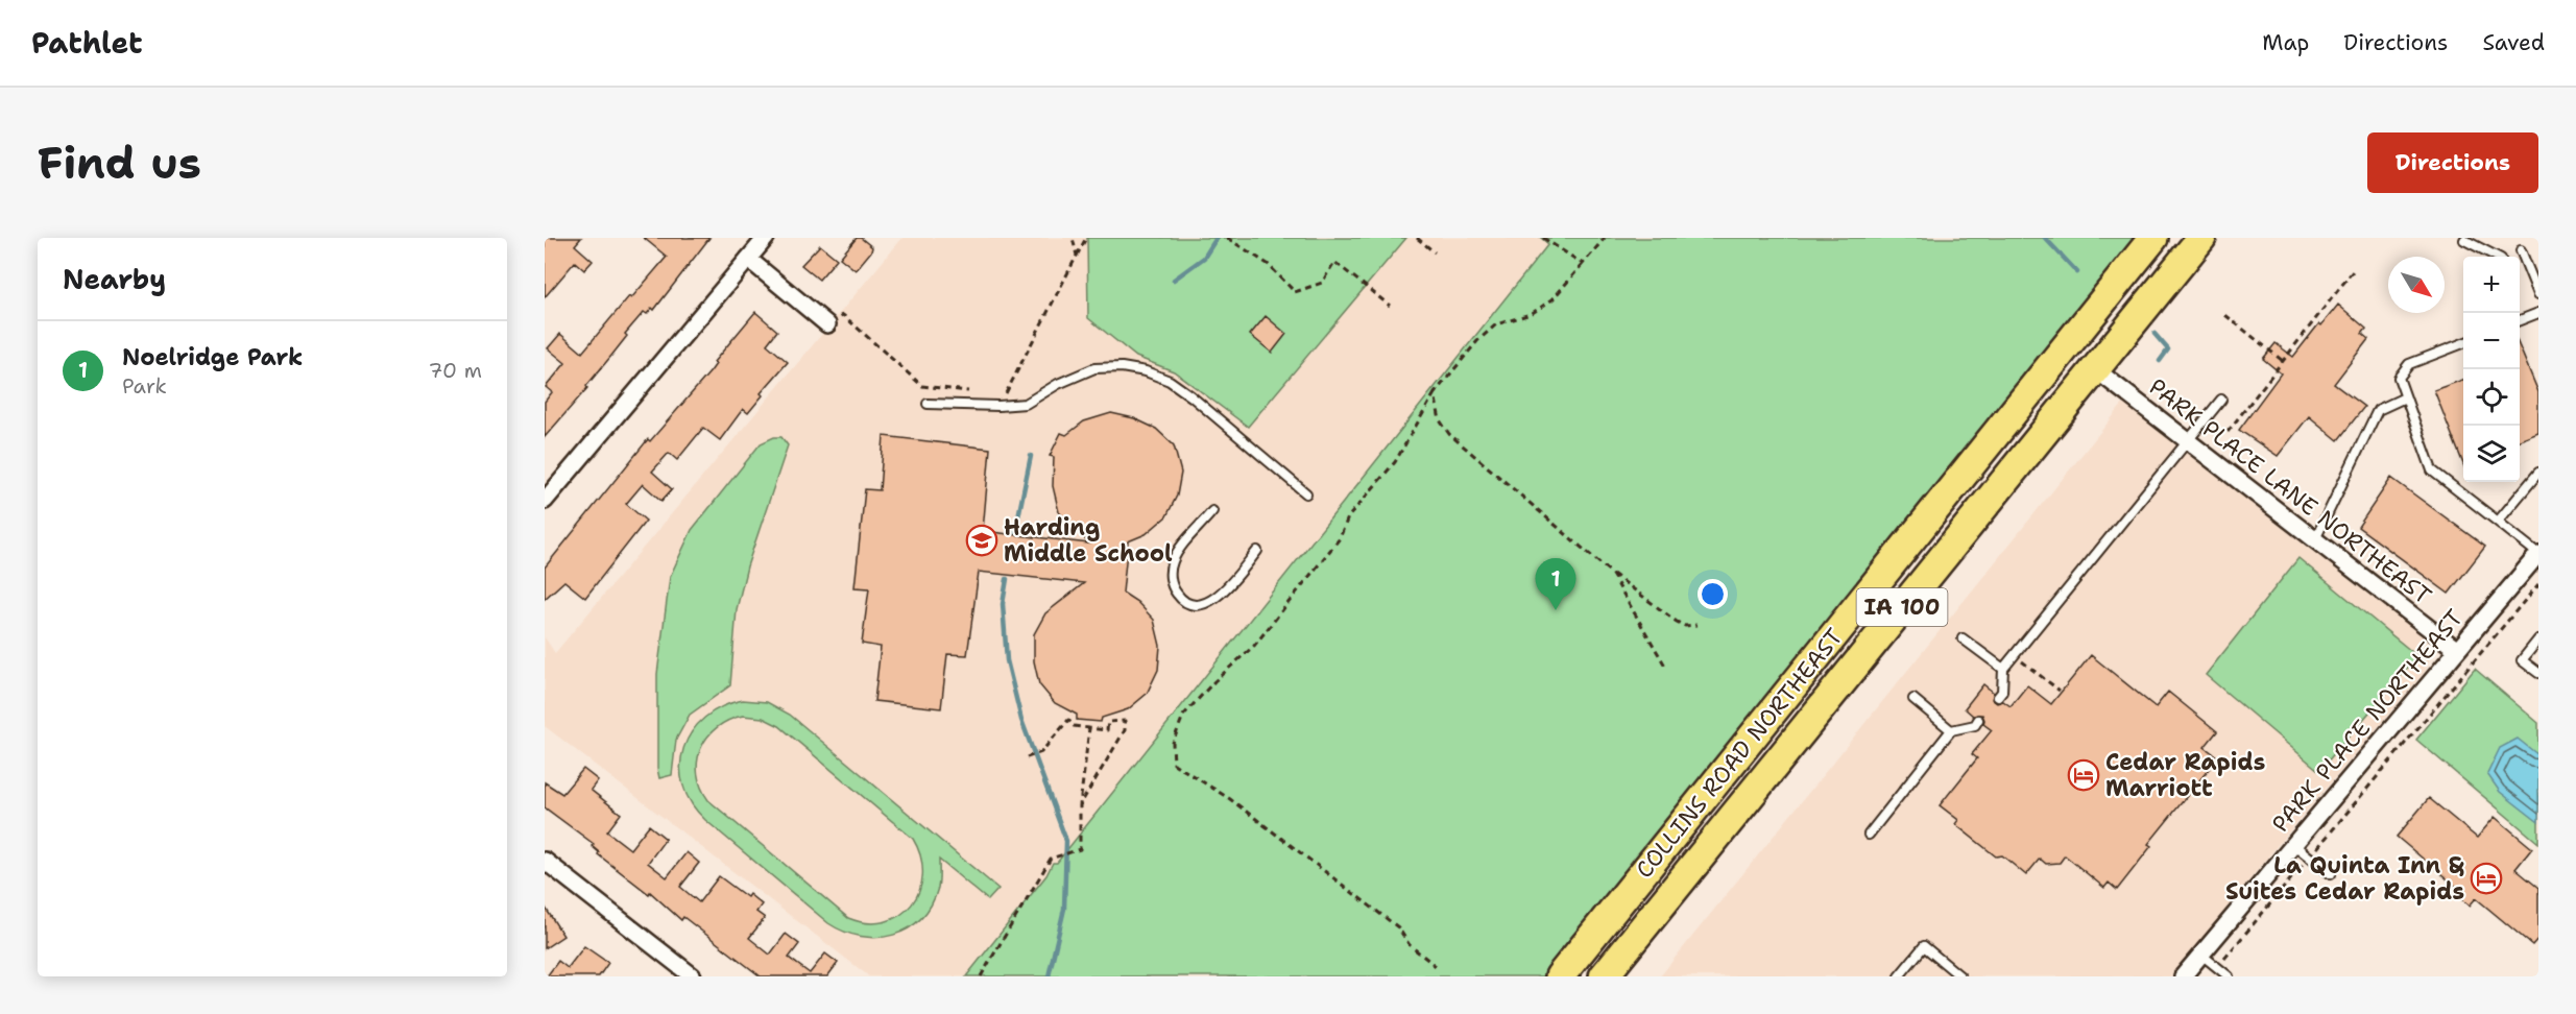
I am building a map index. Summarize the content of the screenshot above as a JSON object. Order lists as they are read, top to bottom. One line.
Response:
{"streets":{"highway":["IA 100","COLLINS ROAD NORTHEAST"],"street":["PARK PLACE LANE NORTHEAST","PARK PLACE NORTHEAST"]},"crossings":[["PARK PLACE LANE NORTHEAST","PARK PLACE NORTHEAST"],["PARK PLACE LANE NORTHEAST","COLLINS ROAD NORTHEAST"]],"places":{"school or university":["Harding Middle School"],"hotel":["Cedar Rapids Marriott","La Quinta Inn & Suites Cedar Rapids"]},"north":"bottom right","page":{"header":"Pathlet","nav":["Map","Directions","Saved"],"buttons":"Directions","title":"Find us","heading":"Nearby","map_buttons":["+","−"],"list":[{"mark":"1","name":"Noelridge Park","note":"Park","value":"70 m"}],"pins":"1"}}
